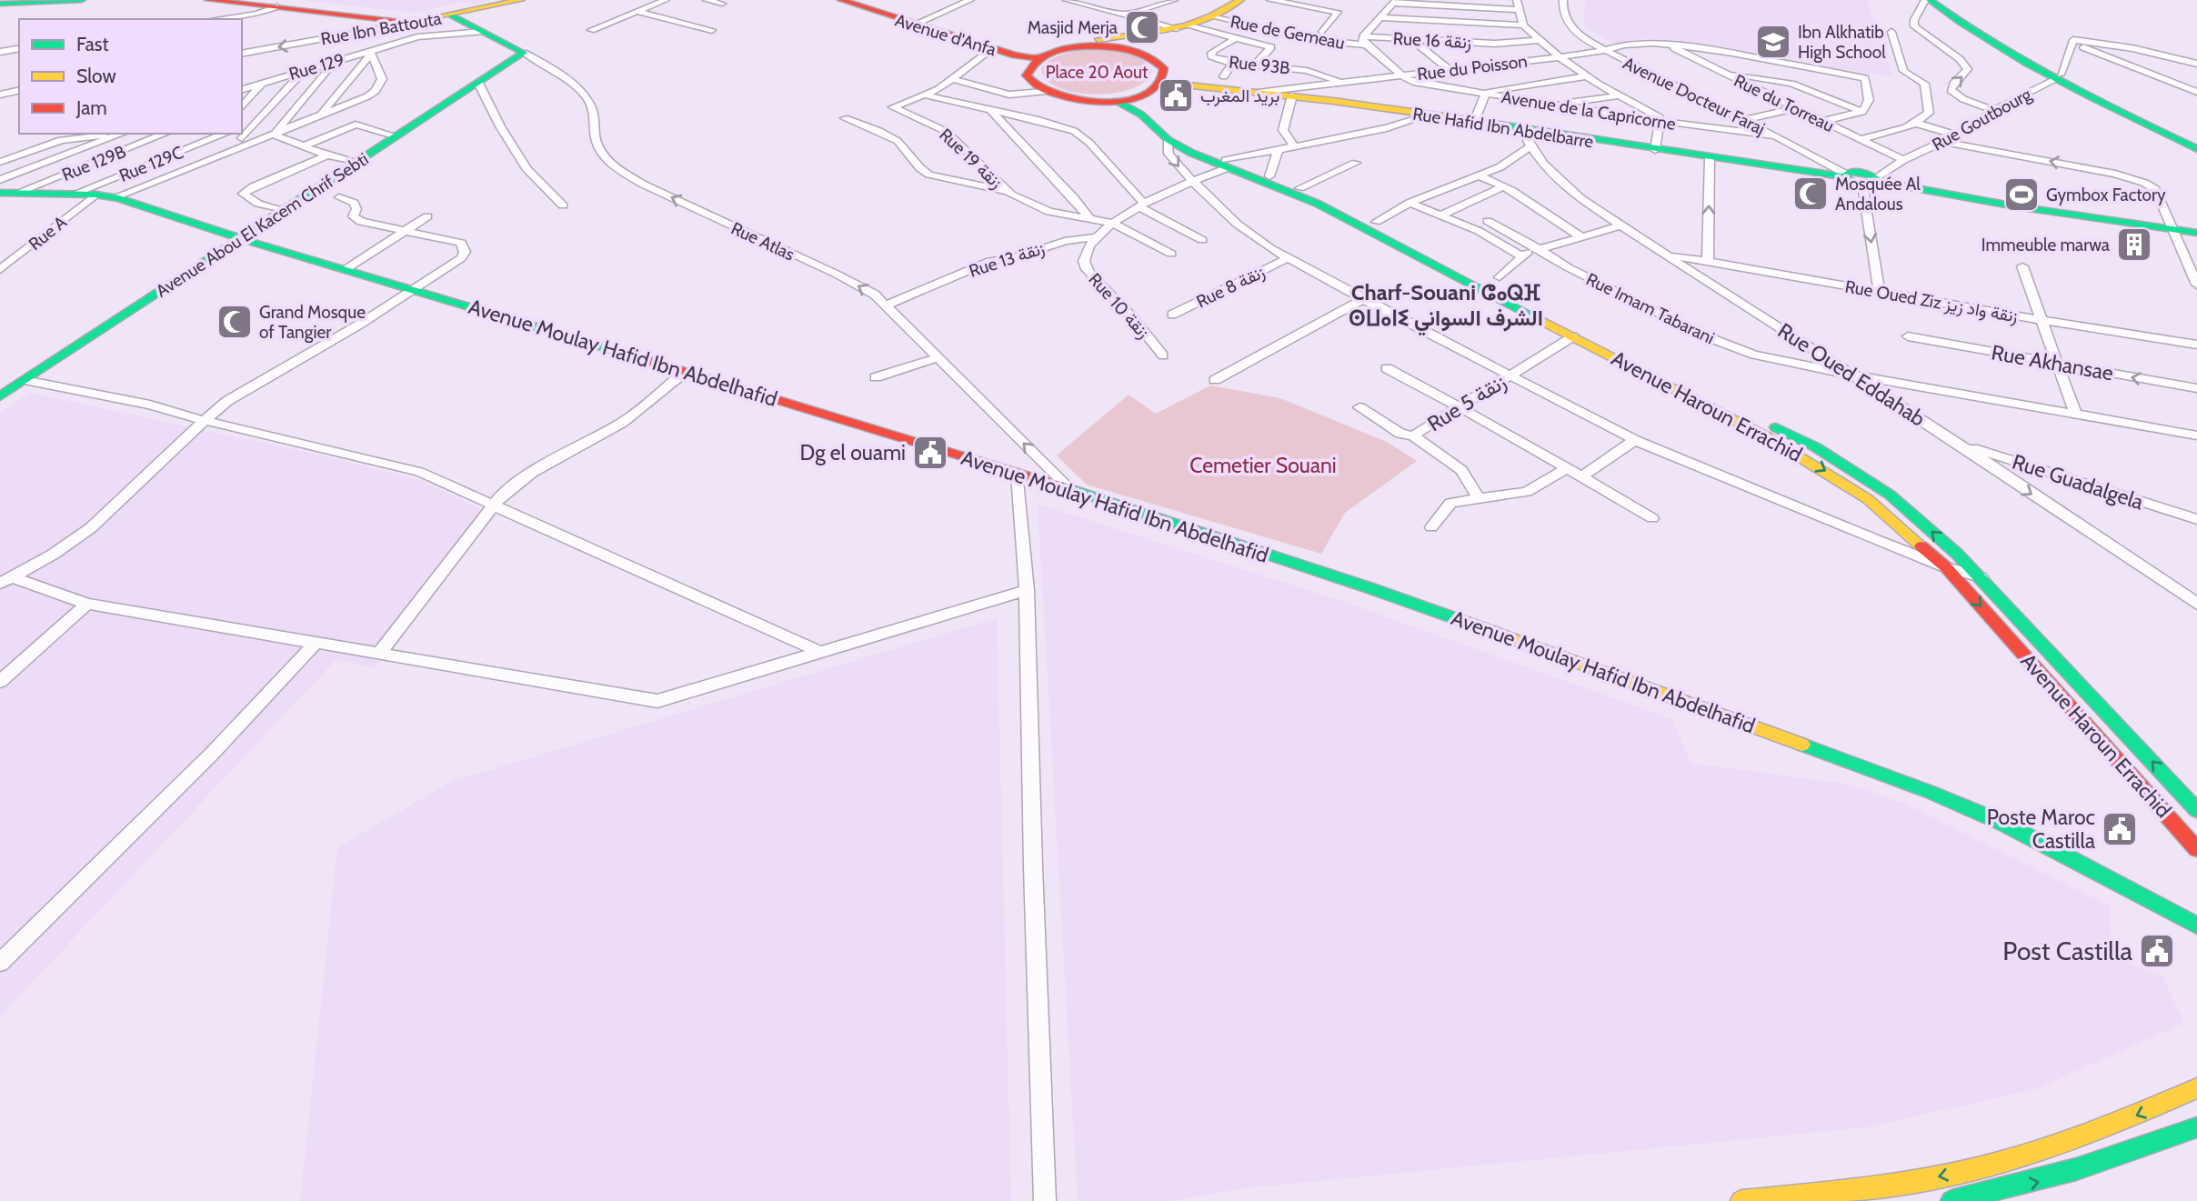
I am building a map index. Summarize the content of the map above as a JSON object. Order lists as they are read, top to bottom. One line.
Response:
{"streets":{"street":["Rue Ibn Battouta","Rue de Gemeau","Avenue d'Anfa","Rue 16 زنقة","Rue 93B","Rue 129","Rue du Poisson","Avenue Docteur Faraj","Rue du Torreau","Avenue de la Capricorne","Rue Goutbourg","Rue Hafid Ibn Abdelbarre","Rue 19 زنقة","Rue 129B","Rue 129C","Avenue Abou El Kacem Chrif Sebti","Rue A","Rue Atlas","Rue 13 زنقة","Rue 8 زنقة","Rue Oued Ziz زنقة واد زيز","Rue 10 زنقة","Rue Imam Tabarani","Avenue Moulay Hafid Ibn Abdelhafid","Rue Akhansae","Rue Oued Eddahab","Rue 5 زنقة","Avenue Haroun Errachid","Rue Guadalgela"]},"crossings":[["Rue Ibn Battouta","Rue Atlas"],["Rue de Gemeau","Rue 16 زنقة"],["Avenue d'Anfa","Rue 19 زنقة"],["Rue 93B","Rue du Poisson"],["Rue 129","Rue Atlas"],["Rue du Poisson","Avenue Docteur Faraj"],["Rue du Poisson","Rue du Torreau"],["Rue du Poisson","Avenue de la Capricorne"],["Rue du Poisson","Rue Hafid Ibn Abdelbarre"],["Avenue Docteur Faraj","Avenue de la Capricorne"],["Avenue Docteur Faraj","Rue Hafid Ibn Abdelbarre"],["Rue du Torreau","Rue Goutbourg"],["Rue Goutbourg","Rue Hafid Ibn Abdelbarre"],["Rue Hafid Ibn Abdelbarre","Rue Oued Eddahab"],["Rue 129B","Avenue Moulay Hafid Ibn Abdelhafid"],["Rue 129C","Avenue Moulay Hafid Ibn Abdelhafid"],["Avenue Abou El Kacem Chrif Sebti","Rue Atlas"],["Avenue Abou El Kacem Chrif Sebti","Avenue Moulay Hafid Ibn Abdelhafid"],["Rue A","Avenue Moulay Hafid Ibn Abdelhafid"],["Rue Atlas","Rue 13 زنقة"],["Rue Atlas","Avenue Moulay Hafid Ibn Abdelhafid"],["Rue 13 زنقة","Rue 10 زنقة"],["Rue Oued Ziz زنقة واد زيز","Rue Oued Eddahab"],["Rue Imam Tabarani","Rue Oued Eddahab"],["Rue Oued Eddahab","Rue Guadalgela"],["Rue 5 زنقة","Avenue Haroun Errachid"]],"one_way":["Rue Atlas","Rue Akhansae"],"districts":["Charf-Souani ⵛⴰⵕⴼ ⵙⵡⴰⵏⵉ الشرف السواني"],"parks":["Place 20 Aout","Cemetier Souani"],"places":{"mosque":["Masjid Merja","Mosquée Al Andalous","Grand Mosque of Tangier"],"school or university":["Ibn Alkhatib High School"],"public building":["بريد المغرب","Dg el ouami","Poste Maroc Castilla","Post Castilla"],"sports":["Gymbox Factory"],"building":["Immeuble marwa"]},"legend":["Fast","Slow","Jam"]}
